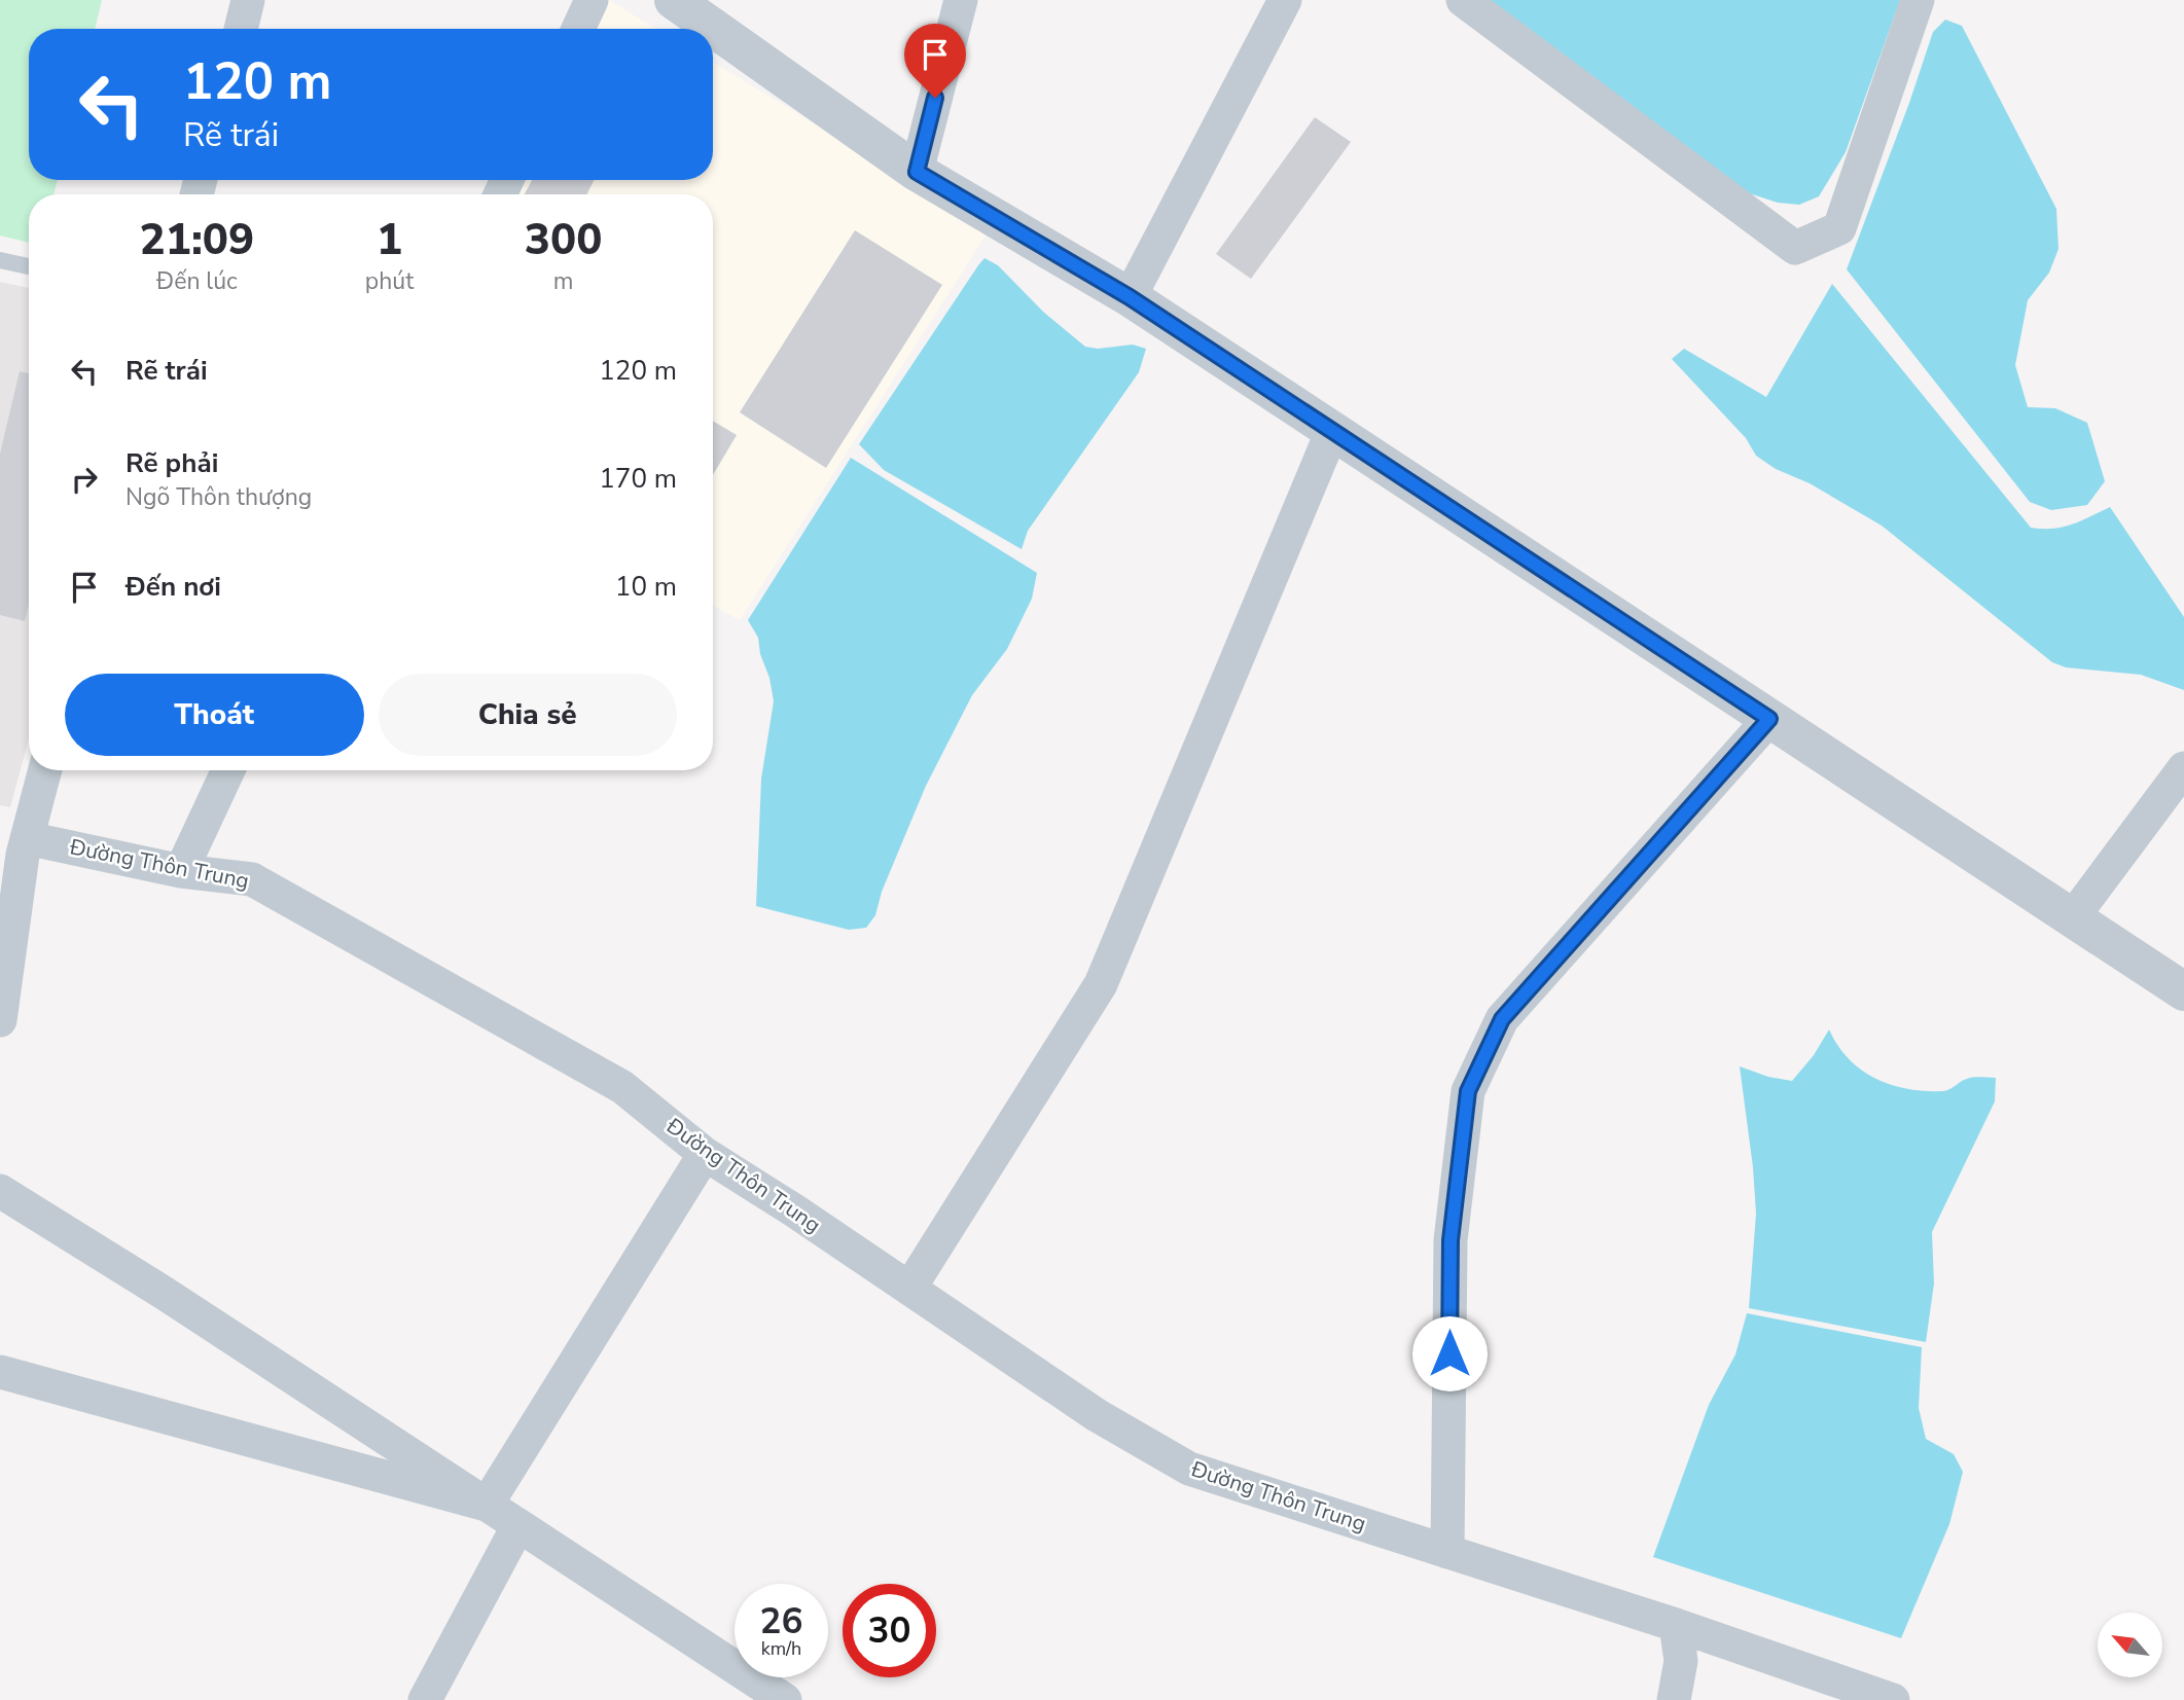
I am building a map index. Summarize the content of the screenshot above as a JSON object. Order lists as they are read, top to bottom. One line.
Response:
{"streets":{"street":["Đường Thôn Trung"]},"north":"top left","page":{"turn":["120 m","Rẽ trái"],"eta":["21:09","Đến lúc","1","phút","300","m"],"list":[{"name":"Rẽ trái","value":"120 m"},{"name":"Rẽ phải","note":"Ngõ Thôn thượng","value":"170 m"},{"name":"Đến nơi","value":"10 m"}],"buttons":["Thoát","Chia sẻ"],"speed":"26 km/h","limit":"30"}}
